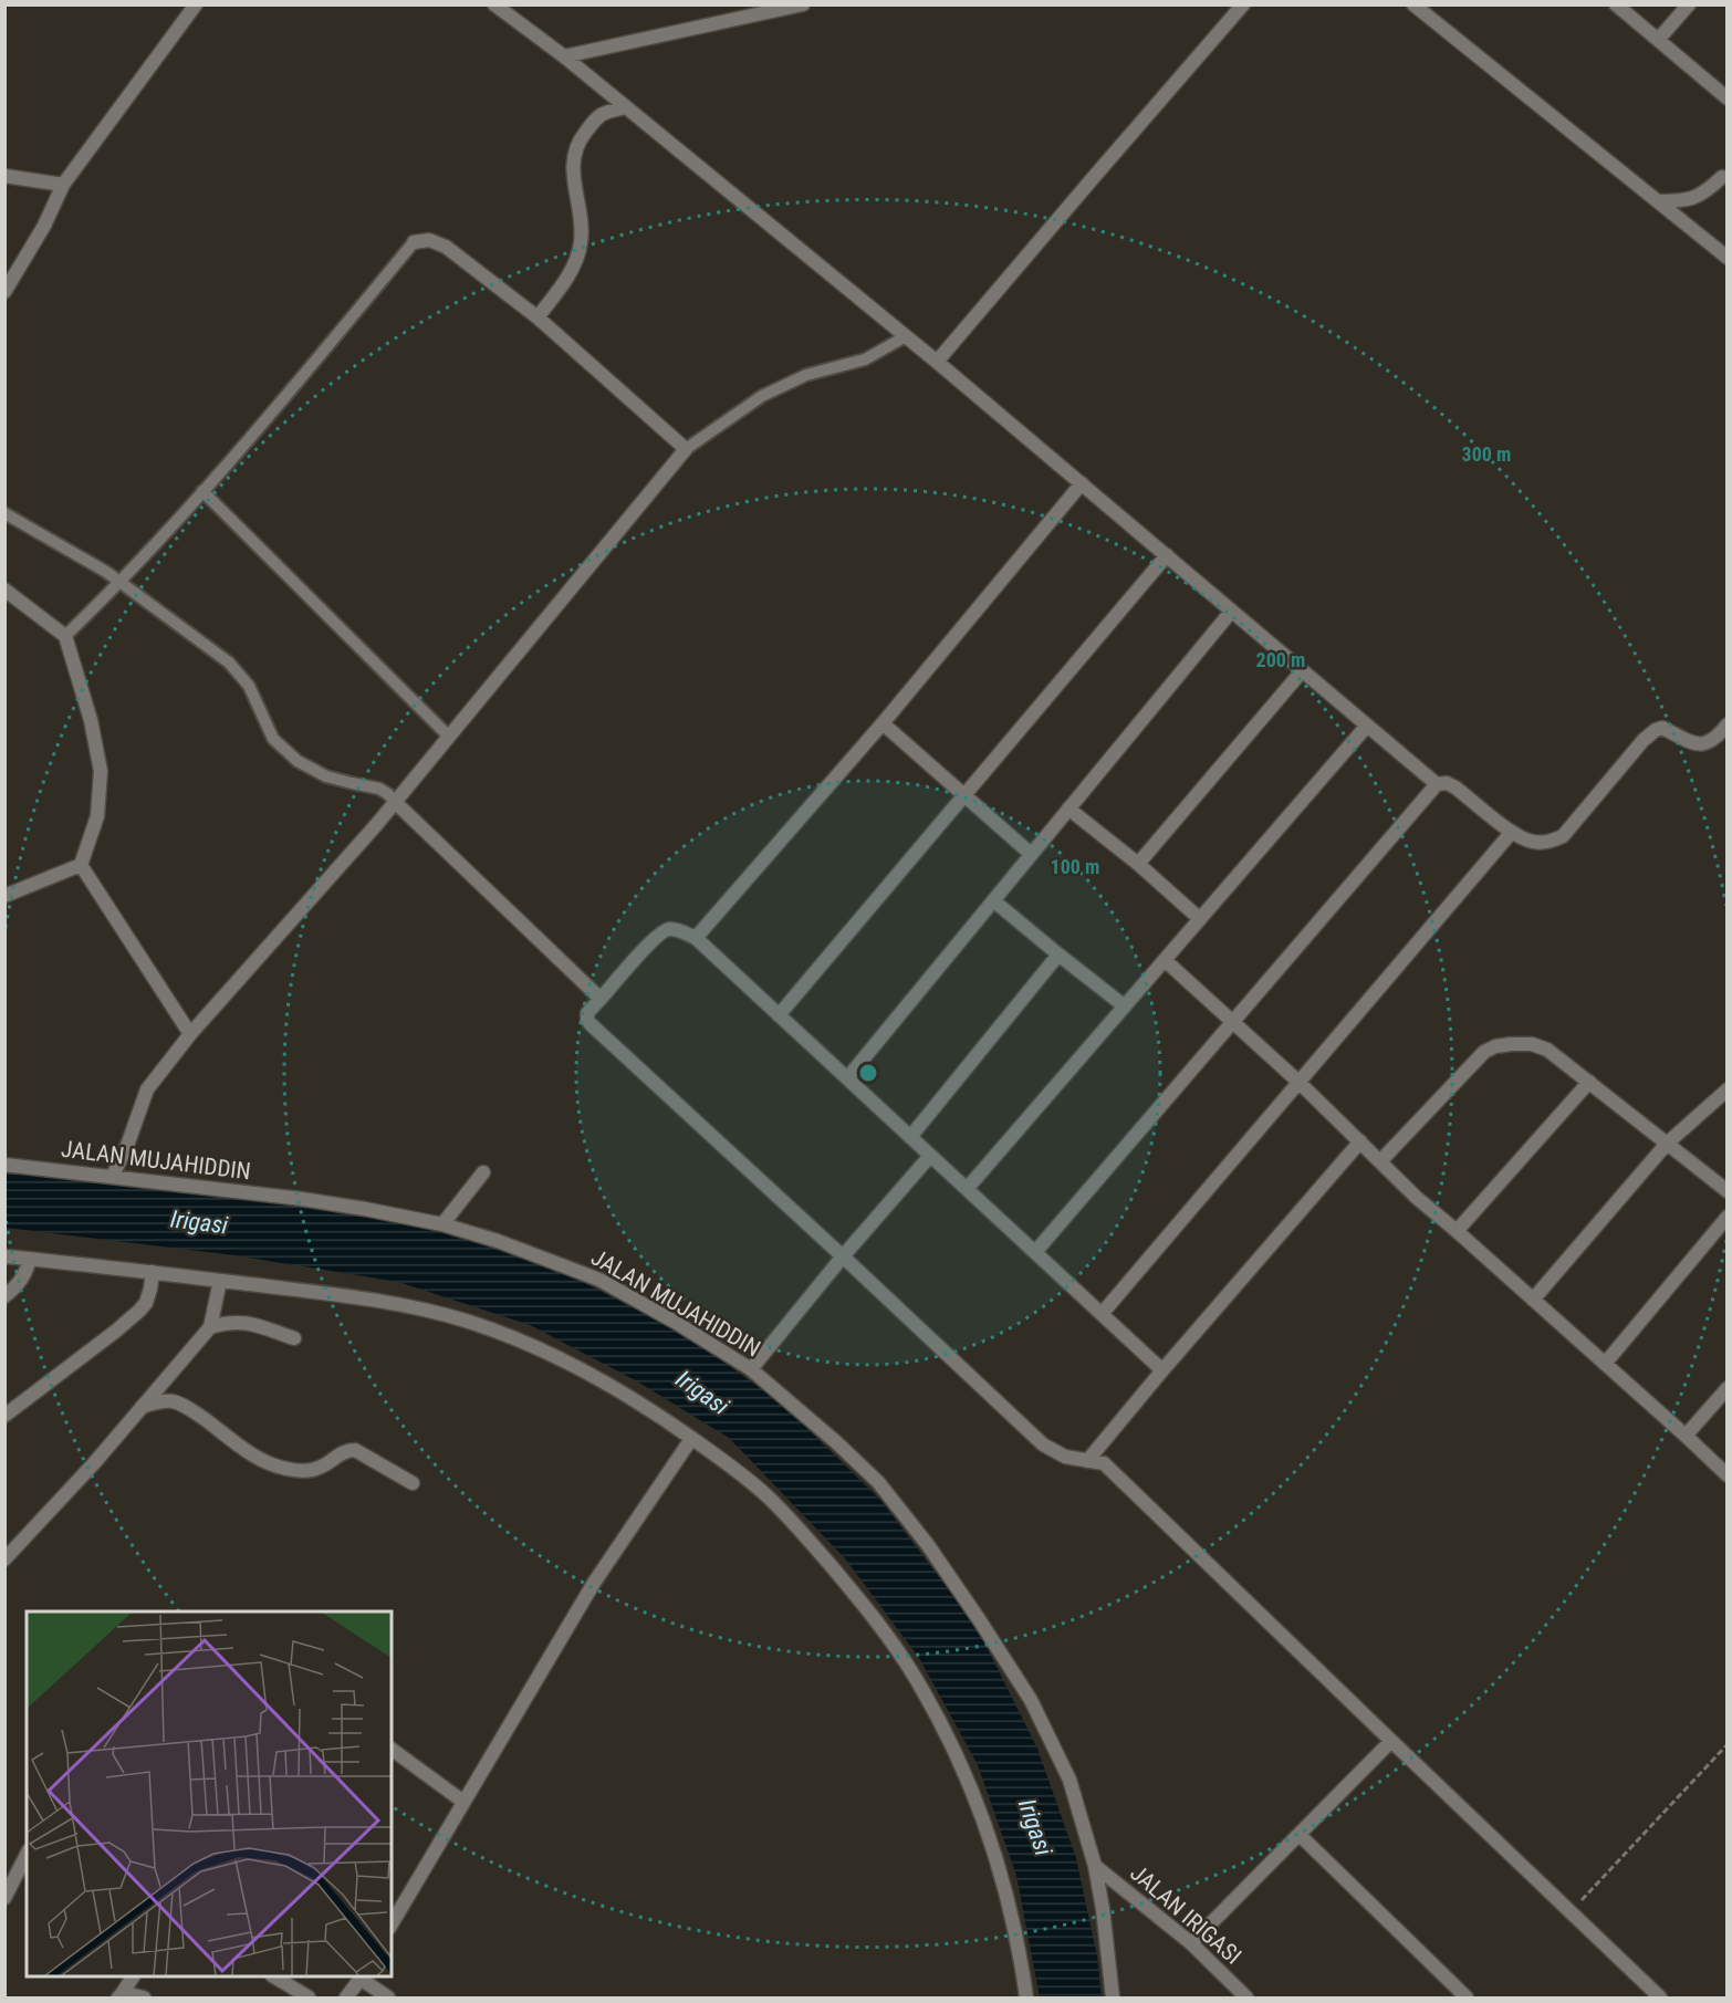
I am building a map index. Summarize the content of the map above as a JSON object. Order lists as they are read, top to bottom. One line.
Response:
{"streets":{"street":["JALAN MUJAHIDDIN","JALAN IRIGASI"]},"crossings":[["JALAN MUJAHIDDIN","JALAN IRIGASI"]],"water":["Irigasi"],"rings":["300 m","200 m","100 m"]}
